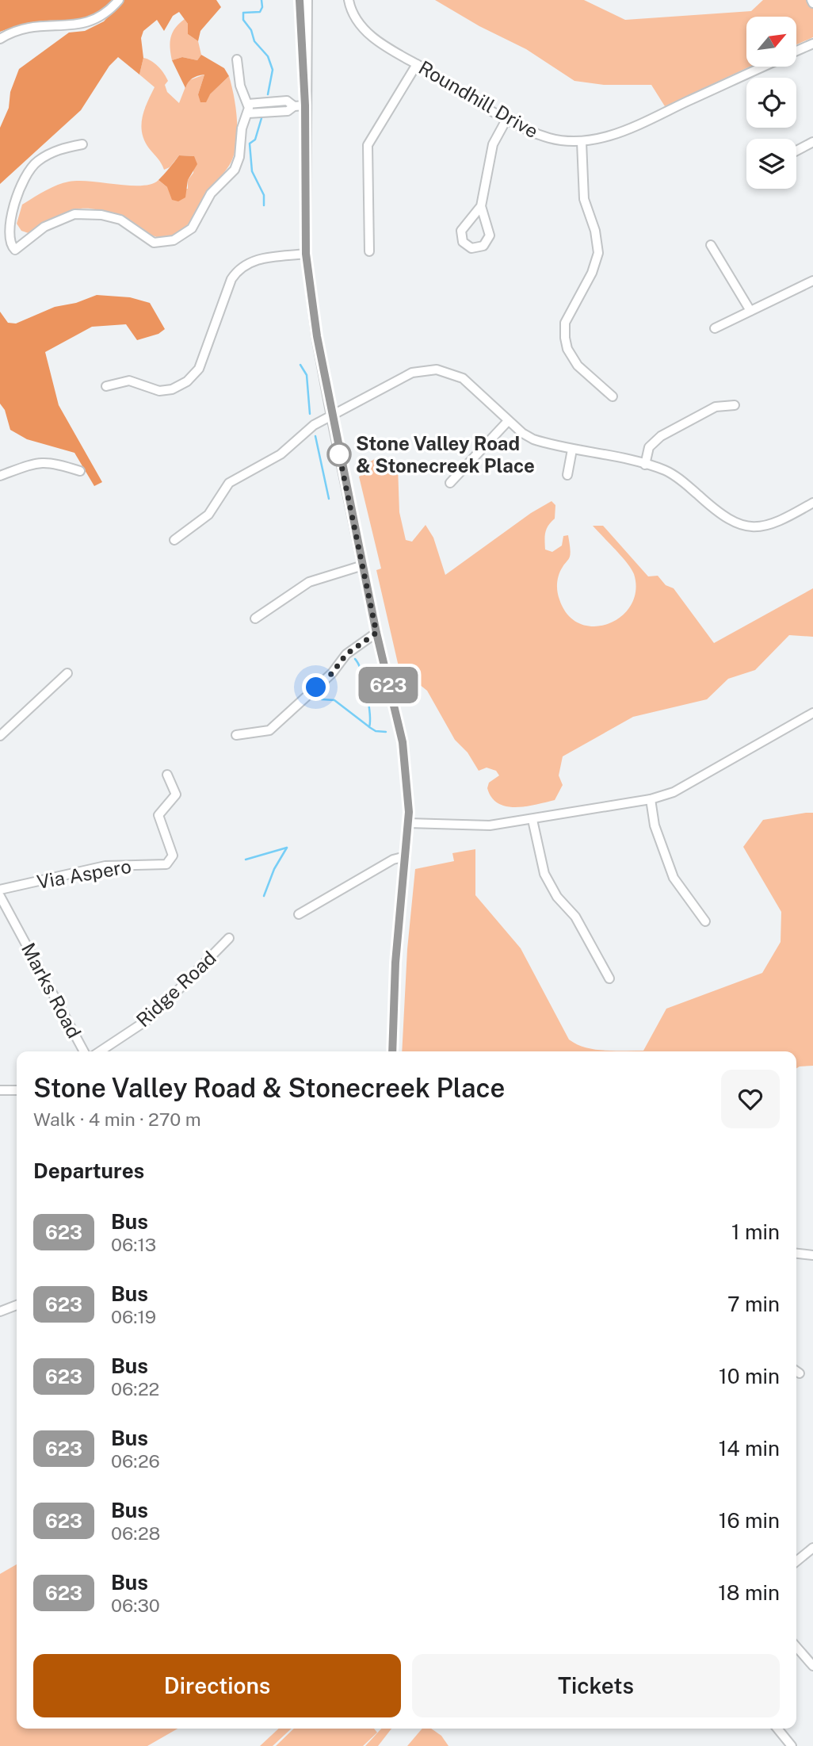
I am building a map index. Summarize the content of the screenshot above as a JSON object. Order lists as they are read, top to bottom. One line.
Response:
{"streets":{"street":["Roundhill Drive","Via Aspero","Ridge Road","Marks Road"]},"places":["Stone Valley Road & Stonecreek Place"],"lines":["bus line 623"],"north":"top right","page":{"on_map":"623","heading":[["Stone Valley Road & Stonecreek Place","Walk · 4 min · 270 m"],"Departures"],"list":[{"mark":"623","name":"Bus","note":"06:13","value":"1 min"},{"mark":"623","name":"Bus","note":"06:19","value":"7 min"},{"mark":"623","name":"Bus","note":"06:22","value":"10 min"},{"mark":"623","name":"Bus","note":"06:26","value":"14 min"},{"mark":"623","name":"Bus","note":"06:28","value":"16 min"},{"mark":"623","name":"Bus","note":"06:30","value":"18 min"}],"buttons":["Directions","Tickets"]}}
